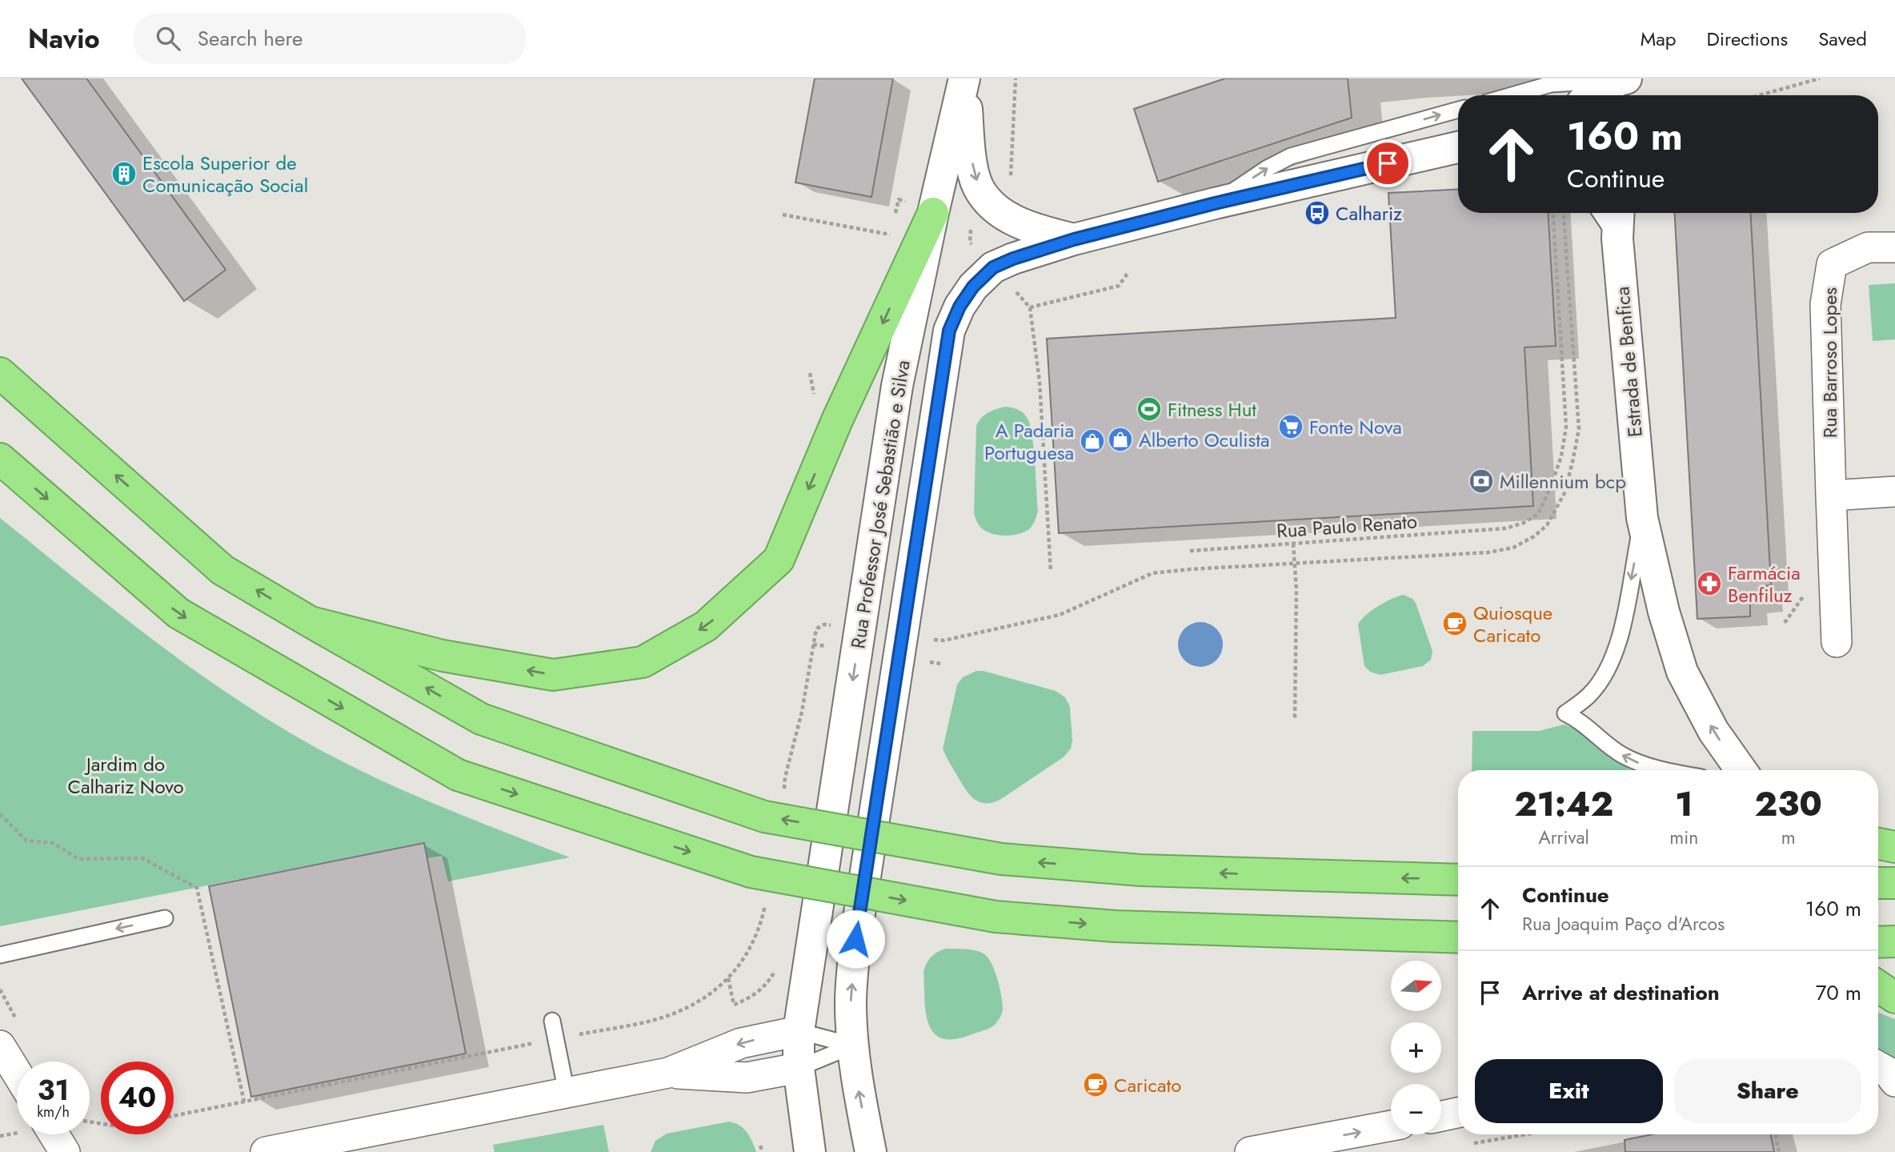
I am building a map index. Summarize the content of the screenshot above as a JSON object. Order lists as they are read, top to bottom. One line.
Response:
{"streets":{"street":["Estrada de Benfica","Rua Barroso Lopes","Rua Professor José Sebastião e Silva"],"path":["Rua Paulo Renato"]},"parks":["Jardim do Calhariz Novo"],"places":{"building":["Escola Superior de Comunicação Social"],"bus stop":["Calhariz"],"sports":["Fitness Hut"],"supermarket":["Fonte Nova"],"shop":["Alberto Oculista","A Padaria Portuguesa"],"bank":["Millennium bcp"],"pharmacy":["Farmácia Benfiluz"],"cafe":["Quiosque Caricato","Caricato"]},"north":"right","page":{"header":"Navio","search":"Search here","nav":["Map","Directions","Saved"],"turn":["160 m","Continue"],"eta":["21:42","Arrival","1","min","230","m"],"list":[{"name":"Continue","note":"Rua Joaquim Paço d'Arcos","value":"160 m"},{"name":"Arrive at destination","value":"70 m"}],"map_buttons":["+","−"],"buttons":["Exit","Share"],"speed":"31 km/h","limit":"40"}}
